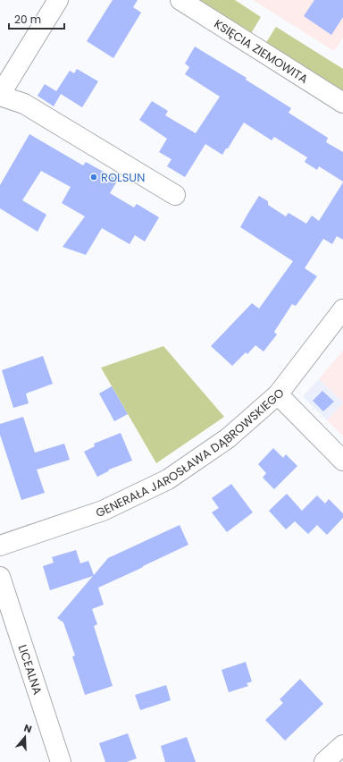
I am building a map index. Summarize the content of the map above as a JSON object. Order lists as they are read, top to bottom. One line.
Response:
{"streets":{"street":["KSIĘCIA ZIEMOWITA","GENERAŁA JAROSŁAWA DĄBROWSKIEGO","LICEALNA"]},"places":["ROLSUN"],"scale_bar":"20 m","north":"top"}
